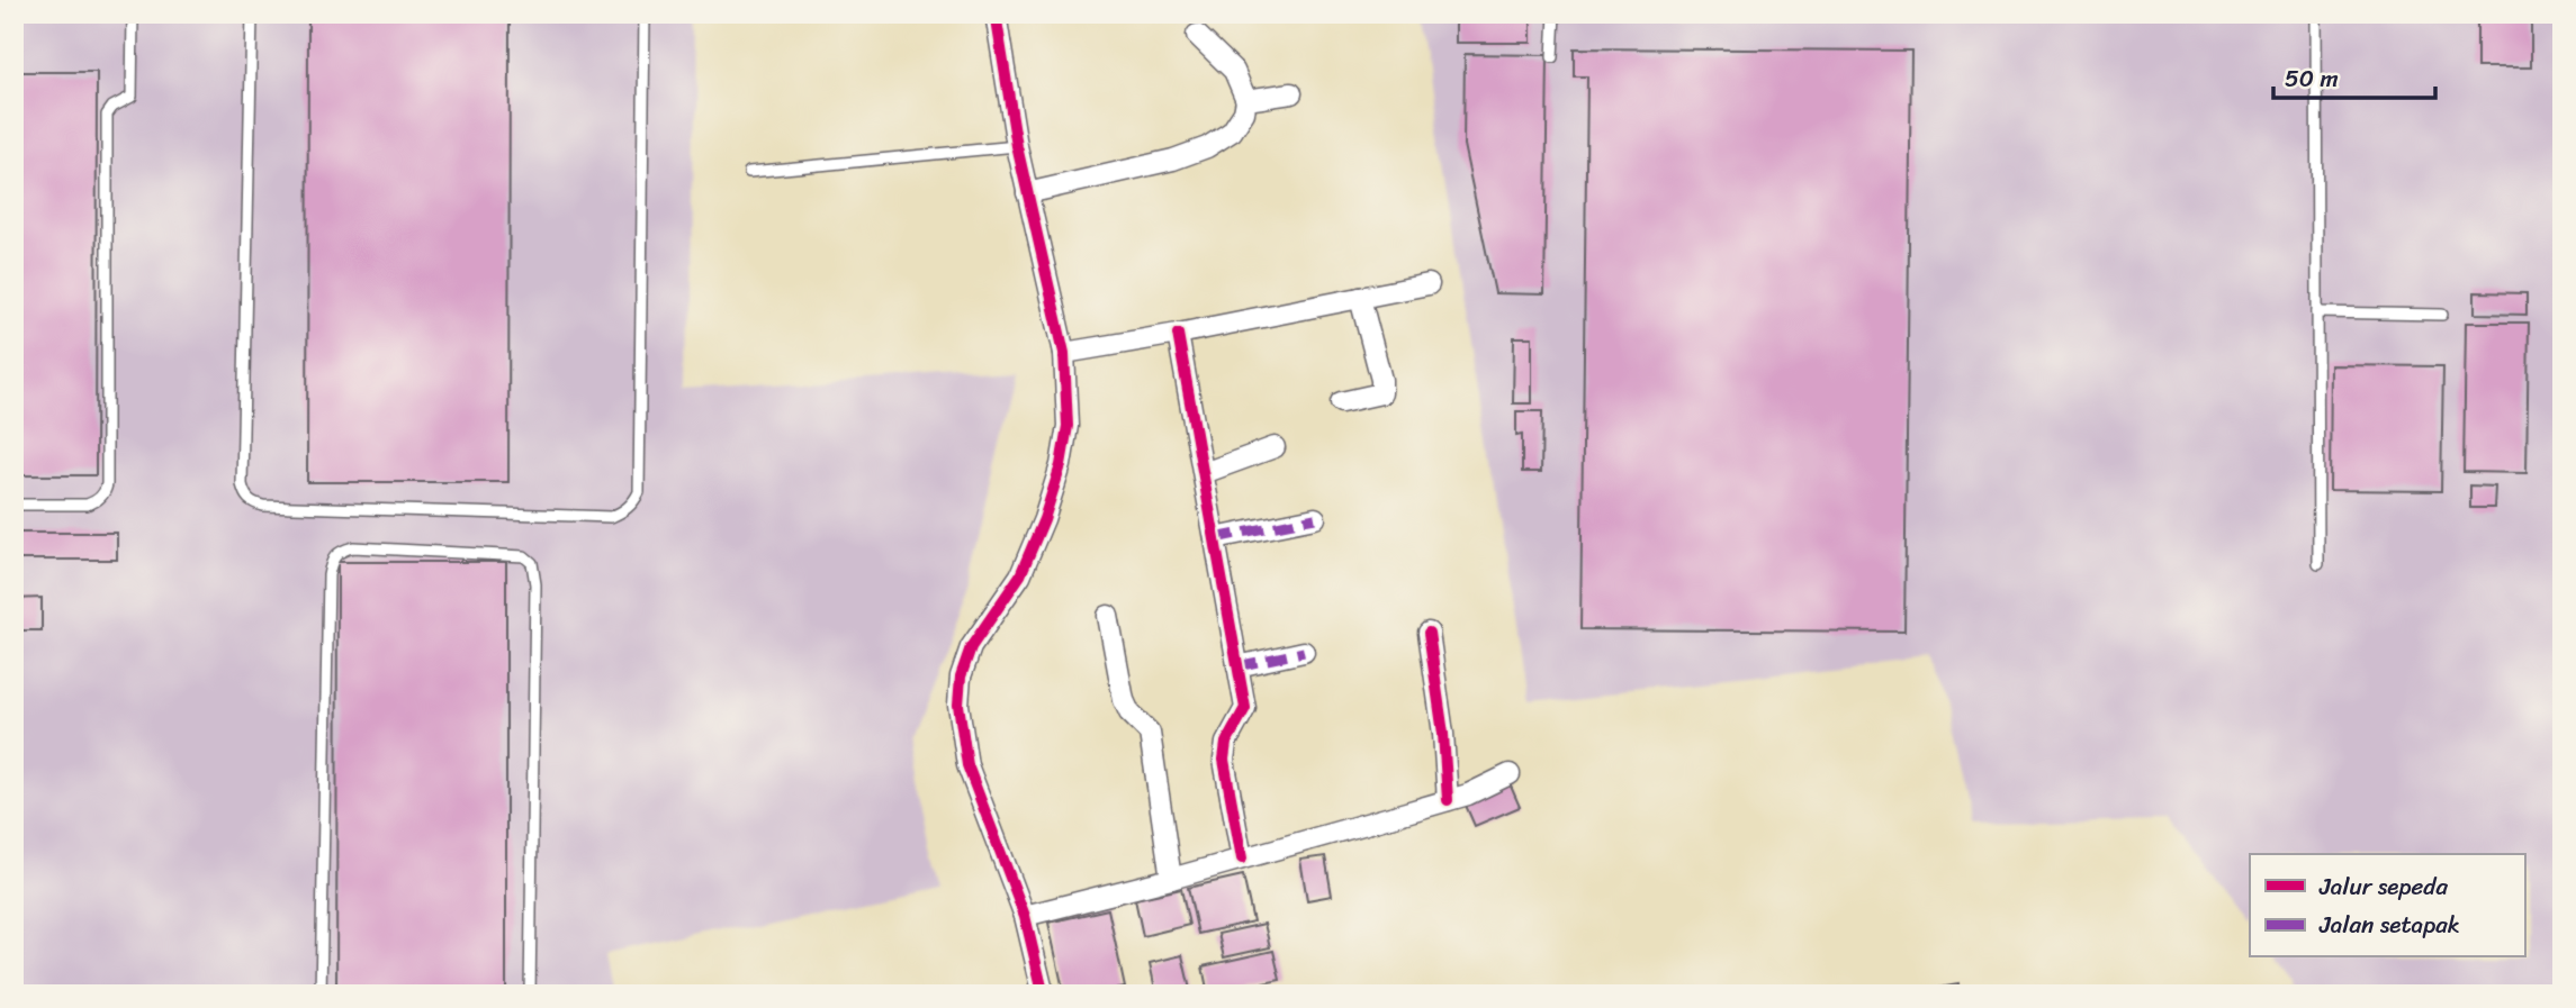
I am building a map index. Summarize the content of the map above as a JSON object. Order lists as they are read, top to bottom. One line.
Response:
{"legend":["Jalur sepeda","Jalan setapak"],"scale_bar":"50 m"}
